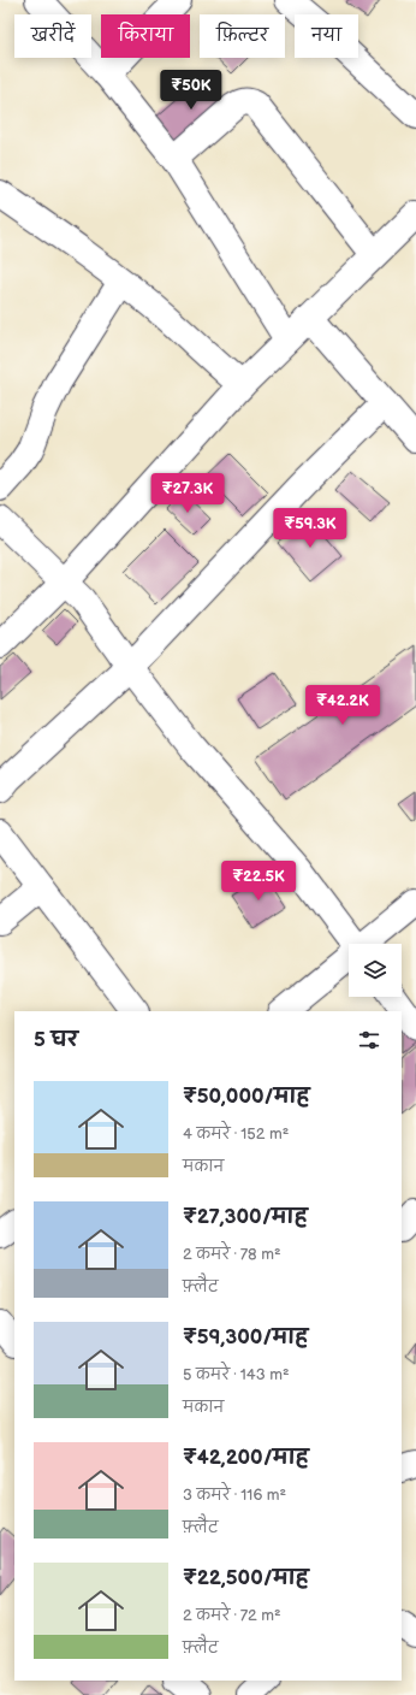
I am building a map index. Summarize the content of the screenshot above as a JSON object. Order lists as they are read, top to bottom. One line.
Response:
{"page":{"chip":["खरीदें","किराया","फ़िल्टर","नया"],"price":["₹50K","₹27.3K","₹59.3K","₹42.2K","₹22.5K"],"heading":"5 घर","list":[{"name":"₹50,000/माह","note":"4 कमरे · 152 m² · मकान"},{"name":"₹27,300/माह","note":"2 कमरे · 78 m² · फ़्लैट"},{"name":"₹59,300/माह","note":"5 कमरे · 143 m² · मकान"},{"name":"₹42,200/माह","note":"3 कमरे · 116 m² · फ़्लैट"},{"name":"₹22,500/माह","note":"2 कमरे · 72 m² · फ़्लैट"}]}}
